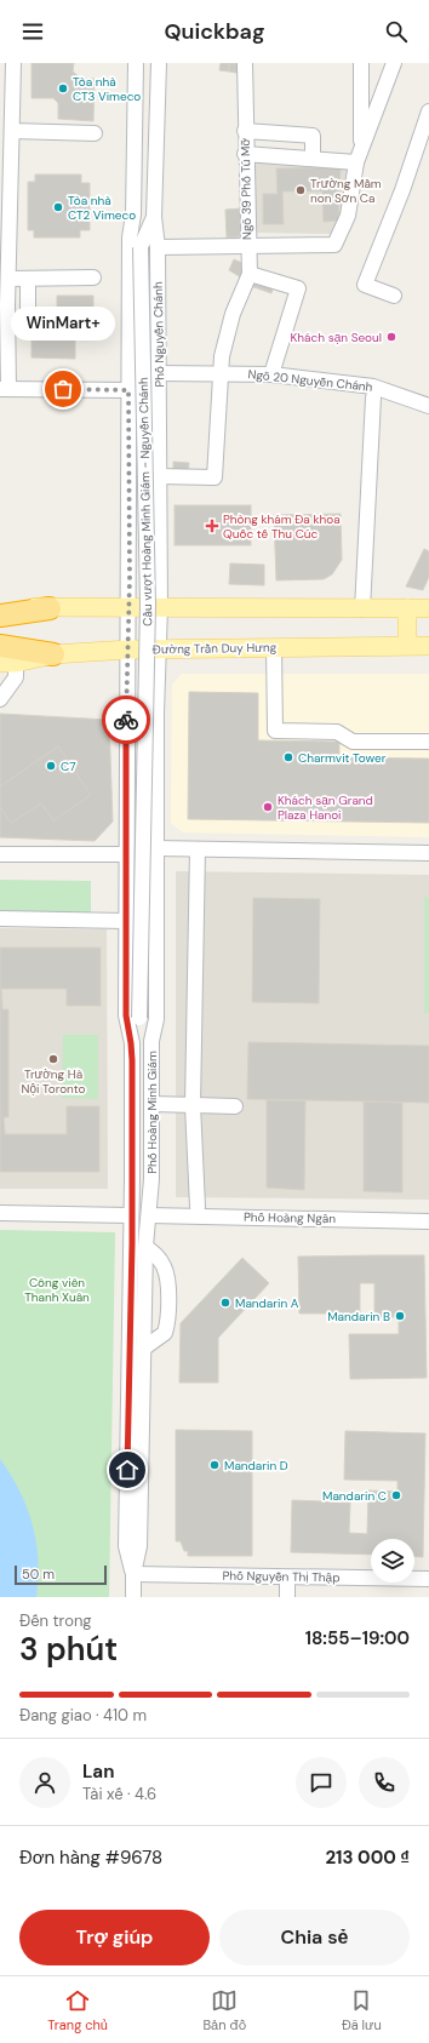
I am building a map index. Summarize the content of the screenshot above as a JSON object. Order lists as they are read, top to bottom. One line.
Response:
{"streets":{"main road":["Đường Trần Duy Hưng"],"street":["Ngõ 39 Phố Tú Mỡ","Phố Nguyễn Chánh","Ngõ 20 Nguyễn Chánh","Cầu vượt Hoàng Minh Giám - Nguyễn Chánh","Phố Hoàng Minh Giám","Phố Hoàng Ngân","Phố Nguyễn Thị Thập"]},"crossings":[["Phố Nguyễn Chánh","Ngõ 20 Nguyễn Chánh"],["Phố Nguyễn Chánh","Cầu vượt Hoàng Minh Giám - Nguyễn Chánh"],["Phố Nguyễn Chánh","Đường Trần Duy Hưng"],["Phố Nguyễn Chánh","Phố Hoàng Minh Giám"],["Cầu vượt Hoàng Minh Giám - Nguyễn Chánh","Phố Hoàng Minh Giám"],["Đường Trần Duy Hưng","Phố Hoàng Minh Giám"],["Phố Hoàng Minh Giám","Phố Hoàng Ngân"],["Phố Hoàng Minh Giám","Phố Nguyễn Thị Thập"]],"parks":["Công viên Thanh Xuân"],"places":{"other":["Tòa nhà CT3 Vimeco","Trường Mầm non Sơn Ca","Tòa nhà CT2 Vimeco","Khách sạn Seoul","WinMart+","Charmvit Tower","C7","Khách sạn Grand Plaza Hanoi","Trường Hà Nội Toronto","Mandarin A","Mandarin B","Mandarin D","Mandarin C"],"health":["Phòng khám Đa khoa Quốc tế Thu Cúc"]},"scale_bar":"50 m","page":{"header":"Quickbag","bubble":"WinMart+","scale":"50 m","heading":["3 phút","Đến trong","18:55–19:00"],"panel":["Lan","Tài xế · 4.6","Đơn hàng #9678","213 000 ₫"],"bar":"Đang giao · 410 m","buttons":["Trợ giúp","Chia sẻ"],"tabs":["Trang chủ","Bản đồ","Đã lưu"]}}
